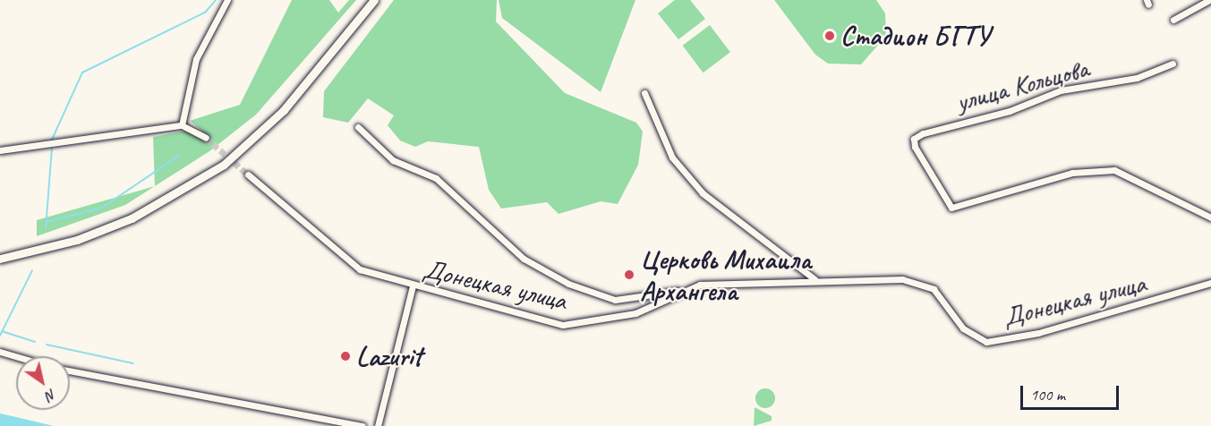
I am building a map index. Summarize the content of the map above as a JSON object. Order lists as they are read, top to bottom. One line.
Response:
{"streets":{"street":["улица Кольцова","Донецкая улица"]},"places":["Стадион БГТУ","Церковь Михаила Архангела","Lazurit"],"scale_bar":"100 m","north":"bottom right"}
